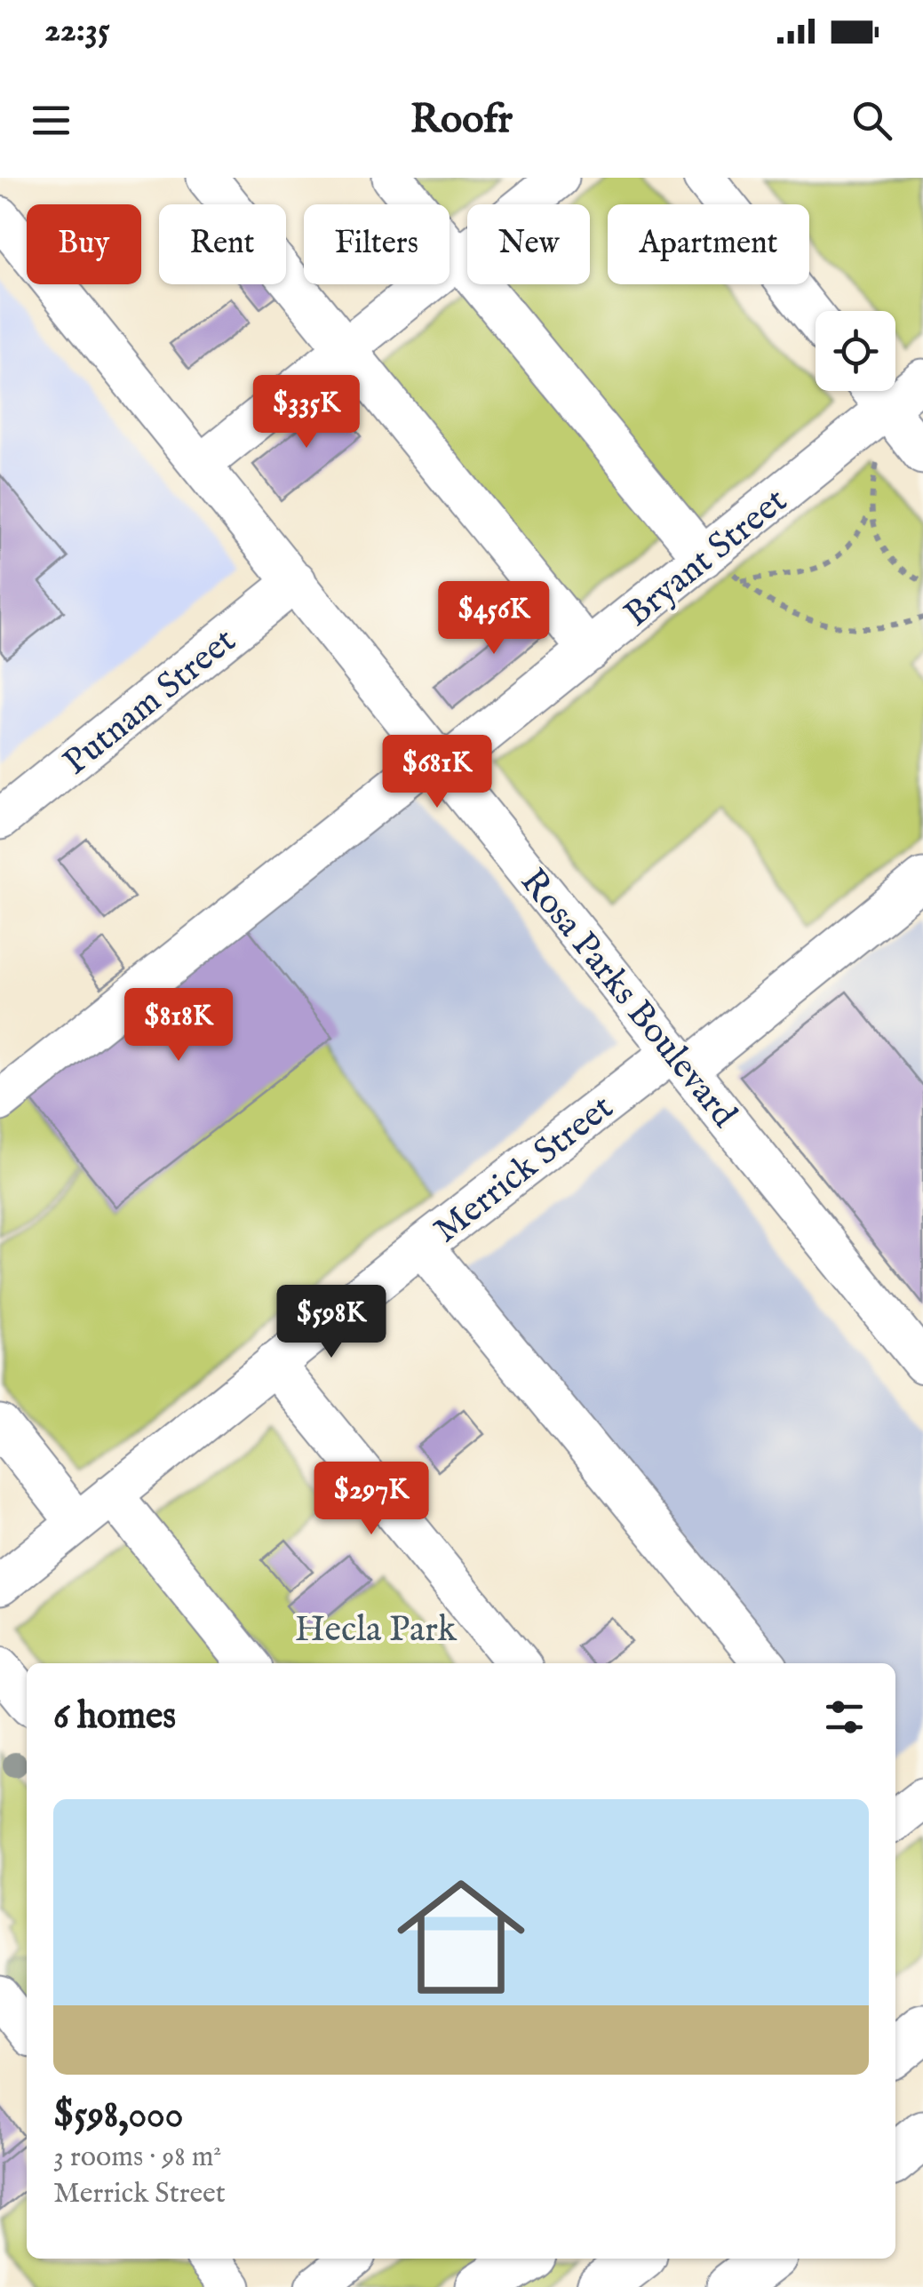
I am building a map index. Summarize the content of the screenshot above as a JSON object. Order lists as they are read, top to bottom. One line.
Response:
{"streets":{"street":["Bryant Street","Putnam Street","Rosa Parks Boulevard","Merrick Street"]},"crossings":[["Bryant Street","Rosa Parks Boulevard"],["Putnam Street","Rosa Parks Boulevard"],["Rosa Parks Boulevard","Merrick Street"]],"parks":["Hecla Park"],"page":{"status":"22:35","header":"Roofr","chip":["Buy","Rent","Filters","New","Apartment"],"price":["$335K","$456K","$681K","$818K","$598K","$297K"],"heading":"6 homes","list":[{"name":"$598,000","note":"3 rooms · 98 m² · Merrick Street"}]}}
